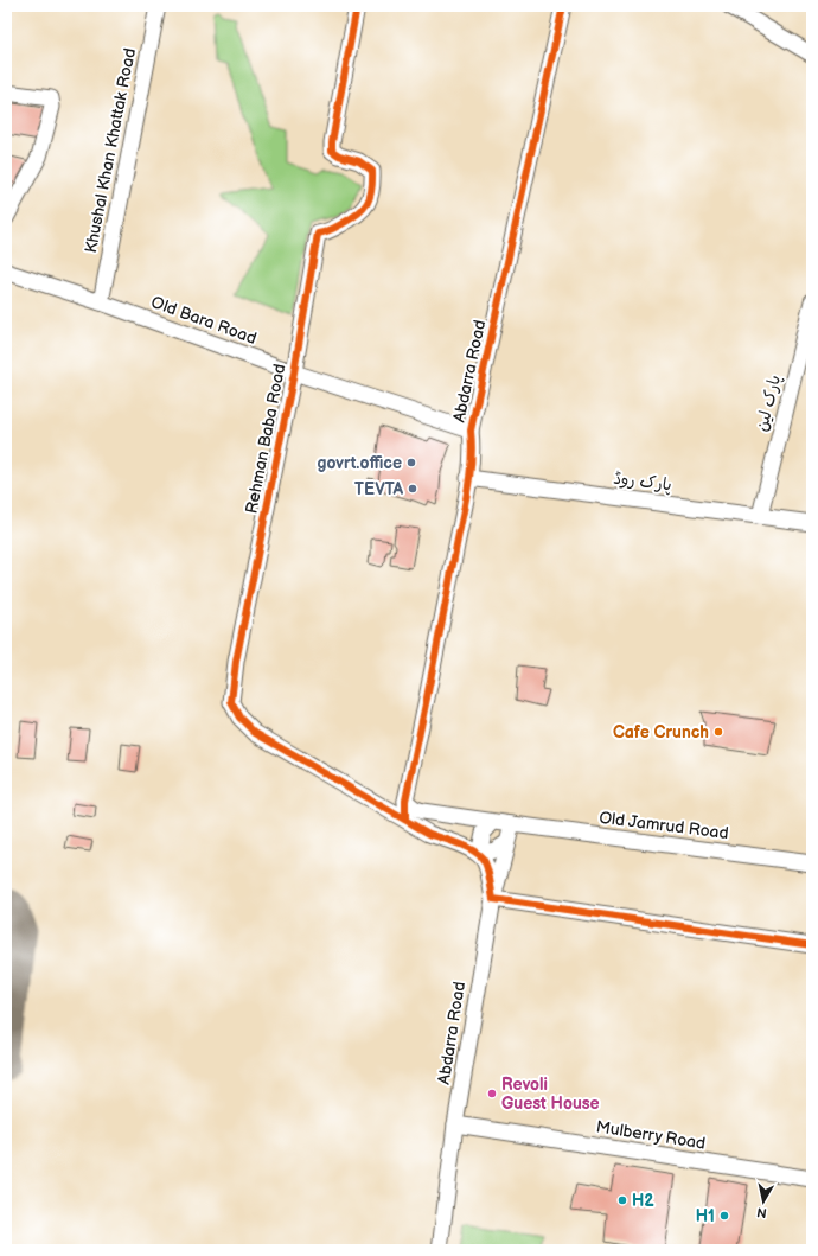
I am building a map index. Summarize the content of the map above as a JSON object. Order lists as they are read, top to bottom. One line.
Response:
{"streets":{"street":["Khushal Khan Khattak Road","Old Bara Road","Abdarra Road","پارک لین","Rehman Baba Road","پارک روڈ","Old Jamrud Road","Mulberry Road"]},"crossings":[["Khushal Khan Khattak Road","Old Bara Road"],["Old Bara Road","Abdarra Road"],["Old Bara Road","Rehman Baba Road"],["Abdarra Road","پارک روڈ"],["Abdarra Road","Old Jamrud Road"],["Abdarra Road","Mulberry Road"],["پارک لین","پارک روڈ"]],"places":["govrt.office","TEVTA","Cafe Crunch","Revoli Guest House","H2","H1"],"north":"bottom"}
